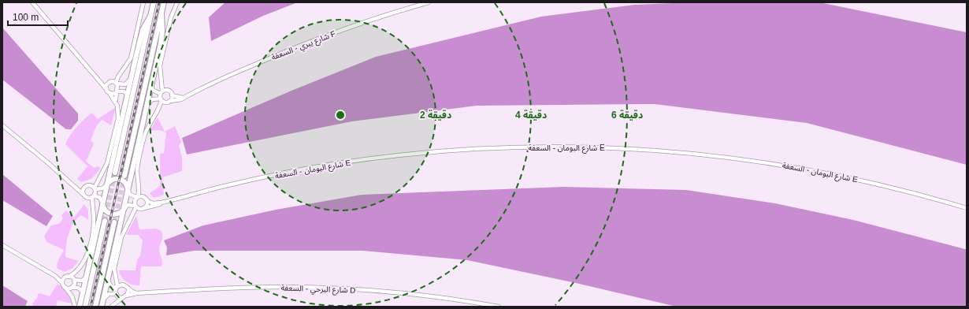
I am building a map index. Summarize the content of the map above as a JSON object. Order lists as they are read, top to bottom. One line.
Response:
{"streets":{"street":["شارع يبري - السعفة F","شارع البومان - السعفة E","شارع البرحي - السعفة D"]},"scale_bar":"100 m","rings":["2 دقيقة","4 دقيقة","6 دقيقة"]}
